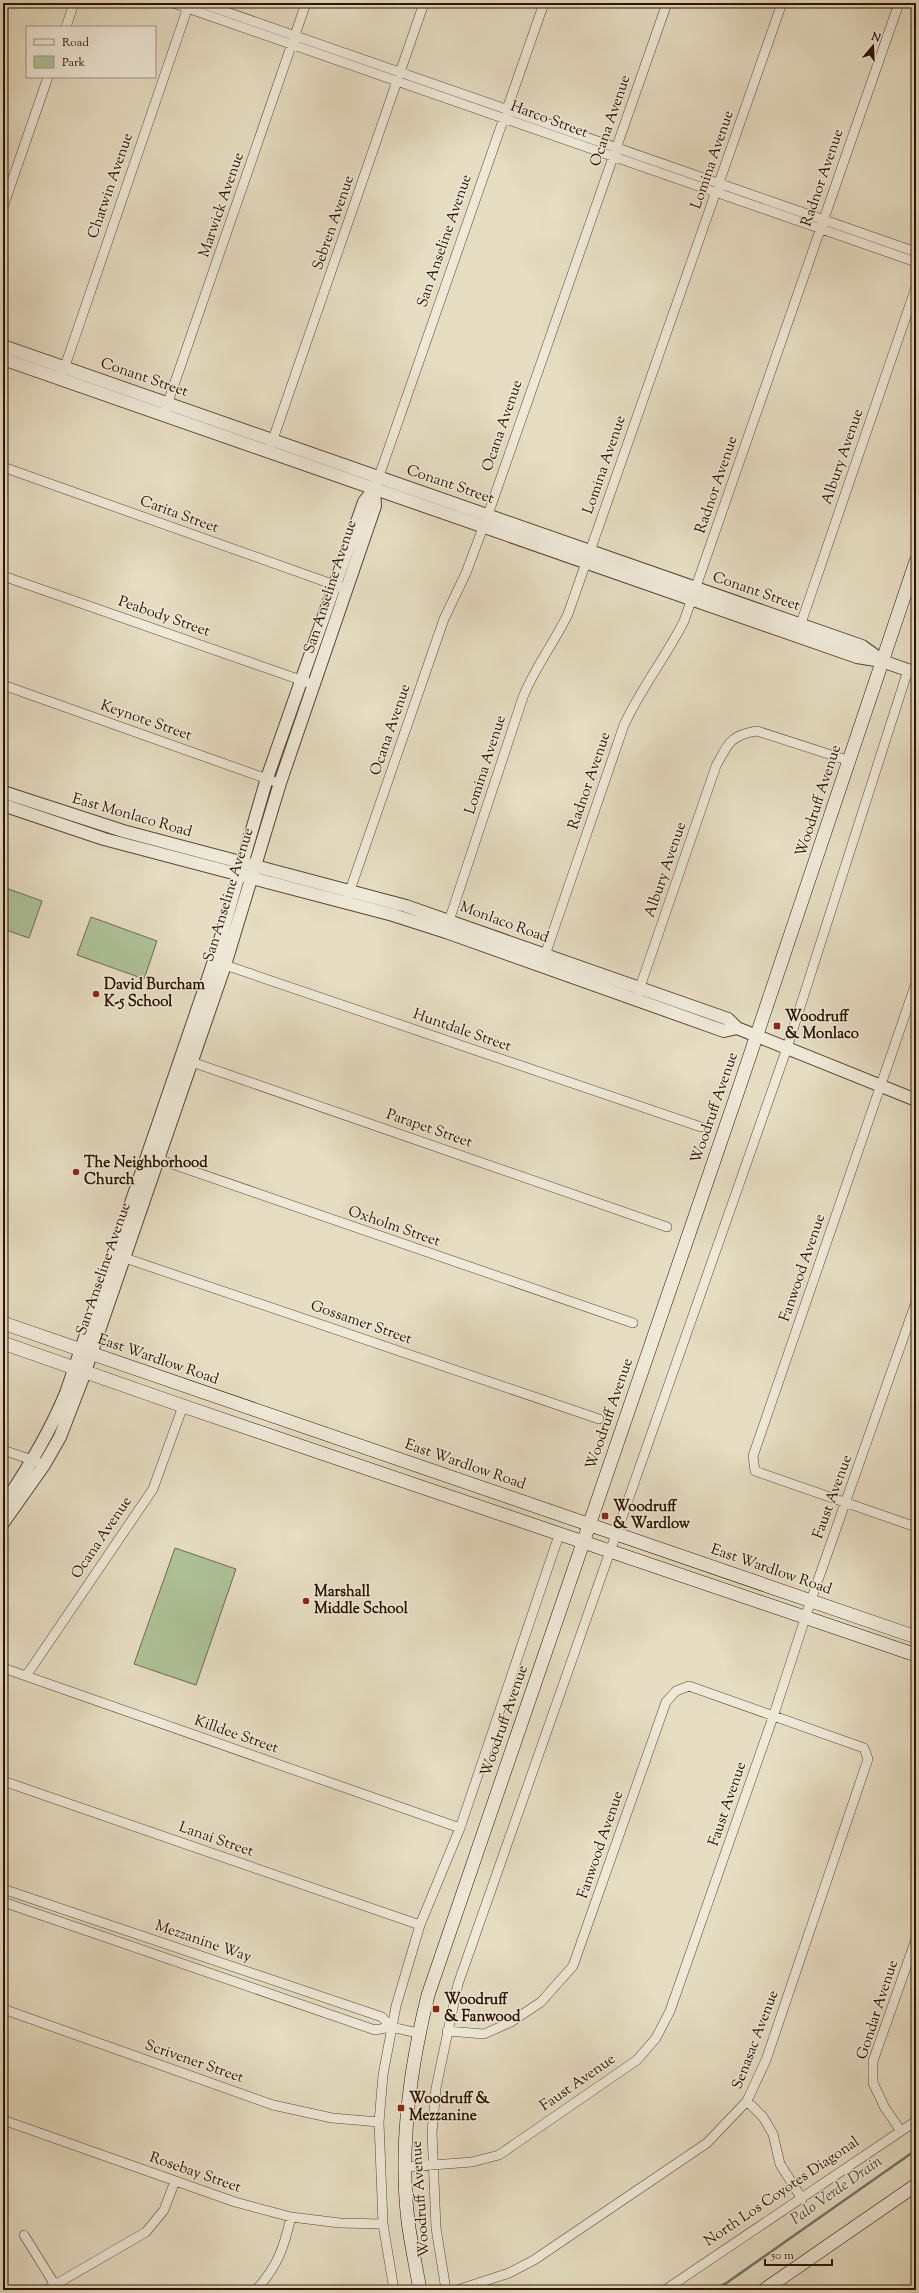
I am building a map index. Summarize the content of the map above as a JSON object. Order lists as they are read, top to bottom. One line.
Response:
{"streets":{"main road":["Woodruff Avenue","East Wardlow Road"],"street":["Harco Street","Ocana Avenue","Lomina Avenue","Radnor Avenue","Chatwin Avenue","Marwick Avenue","Sebren Avenue","San Anseline Avenue","Conant Street","Albury Avenue","Carita Street","Peabody Street","Keynote Street","East Monlaco Road","Monlaco Road","Huntdale Street","Parapet Street","Oxholm Street","Fanwood Avenue","Gossamer Street","Faust Avenue","Killdee Street","Lanai Street","Mezzanine Way","Gondar Avenue","Senasac Avenue","Scrivener Street","Rosebay Street","North Los Coyotes Diagonal"]},"crossings":[["Harco Street","Ocana Avenue"],["Harco Street","Lomina Avenue"],["Harco Street","Radnor Avenue"],["Harco Street","Chatwin Avenue"],["Harco Street","Marwick Avenue"],["Harco Street","Sebren Avenue"],["Harco Street","San Anseline Avenue"],["Ocana Avenue","Conant Street"],["Ocana Avenue","Monlaco Road"],["Ocana Avenue","Killdee Street"],["Lomina Avenue","Conant Street"],["Lomina Avenue","Monlaco Road"],["Radnor Avenue","Conant Street"],["Radnor Avenue","Monlaco Road"],["Chatwin Avenue","Conant Street"],["Marwick Avenue","Conant Street"],["Sebren Avenue","Conant Street"],["San Anseline Avenue","Conant Street"],["San Anseline Avenue","Carita Street"],["San Anseline Avenue","Peabody Street"],["San Anseline Avenue","Keynote Street"],["San Anseline Avenue","East Monlaco Road"],["San Anseline Avenue","Monlaco Road"],["San Anseline Avenue","Huntdale Street"],["San Anseline Avenue","Parapet Street"],["San Anseline Avenue","Oxholm Street"],["San Anseline Avenue","Gossamer Street"],["San Anseline Avenue","East Wardlow Road"],["Conant Street","Albury Avenue"],["Conant Street","Woodruff Avenue"],["Albury Avenue","Woodruff Avenue"],["Albury Avenue","Monlaco Road"],["Woodruff Avenue","Monlaco Road"],["Woodruff Avenue","Fanwood Avenue"],["Woodruff Avenue","East Wardlow Road"],["Woodruff Avenue","Faust Avenue"],["Woodruff Avenue","Killdee Street"],["Woodruff Avenue","Lanai Street"],["Woodruff Avenue","Mezzanine Way"],["Woodruff Avenue","Scrivener Street"],["Woodruff Avenue","Rosebay Street"],["East Monlaco Road","Monlaco Road"],["Monlaco Road","Fanwood Avenue"],["Fanwood Avenue","Faust Avenue"],["Fanwood Avenue","Senasac Avenue"],["East Wardlow Road","Faust Avenue"],["Faust Avenue","Senasac Avenue"],["Gondar Avenue","North Los Coyotes Diagonal"]],"water":["Palo Verde Drain"],"places":{"other":["David Burcham K-5 School","The Neighborhood Church","Marshall Middle School"],"transit":["Woodruff & Monlaco","Woodruff & Wardlow","Woodruff & Fanwood","Woodruff & Mezzanine"]},"legend":["Road","Park"],"scale_bar":"50 m","north":"top"}
